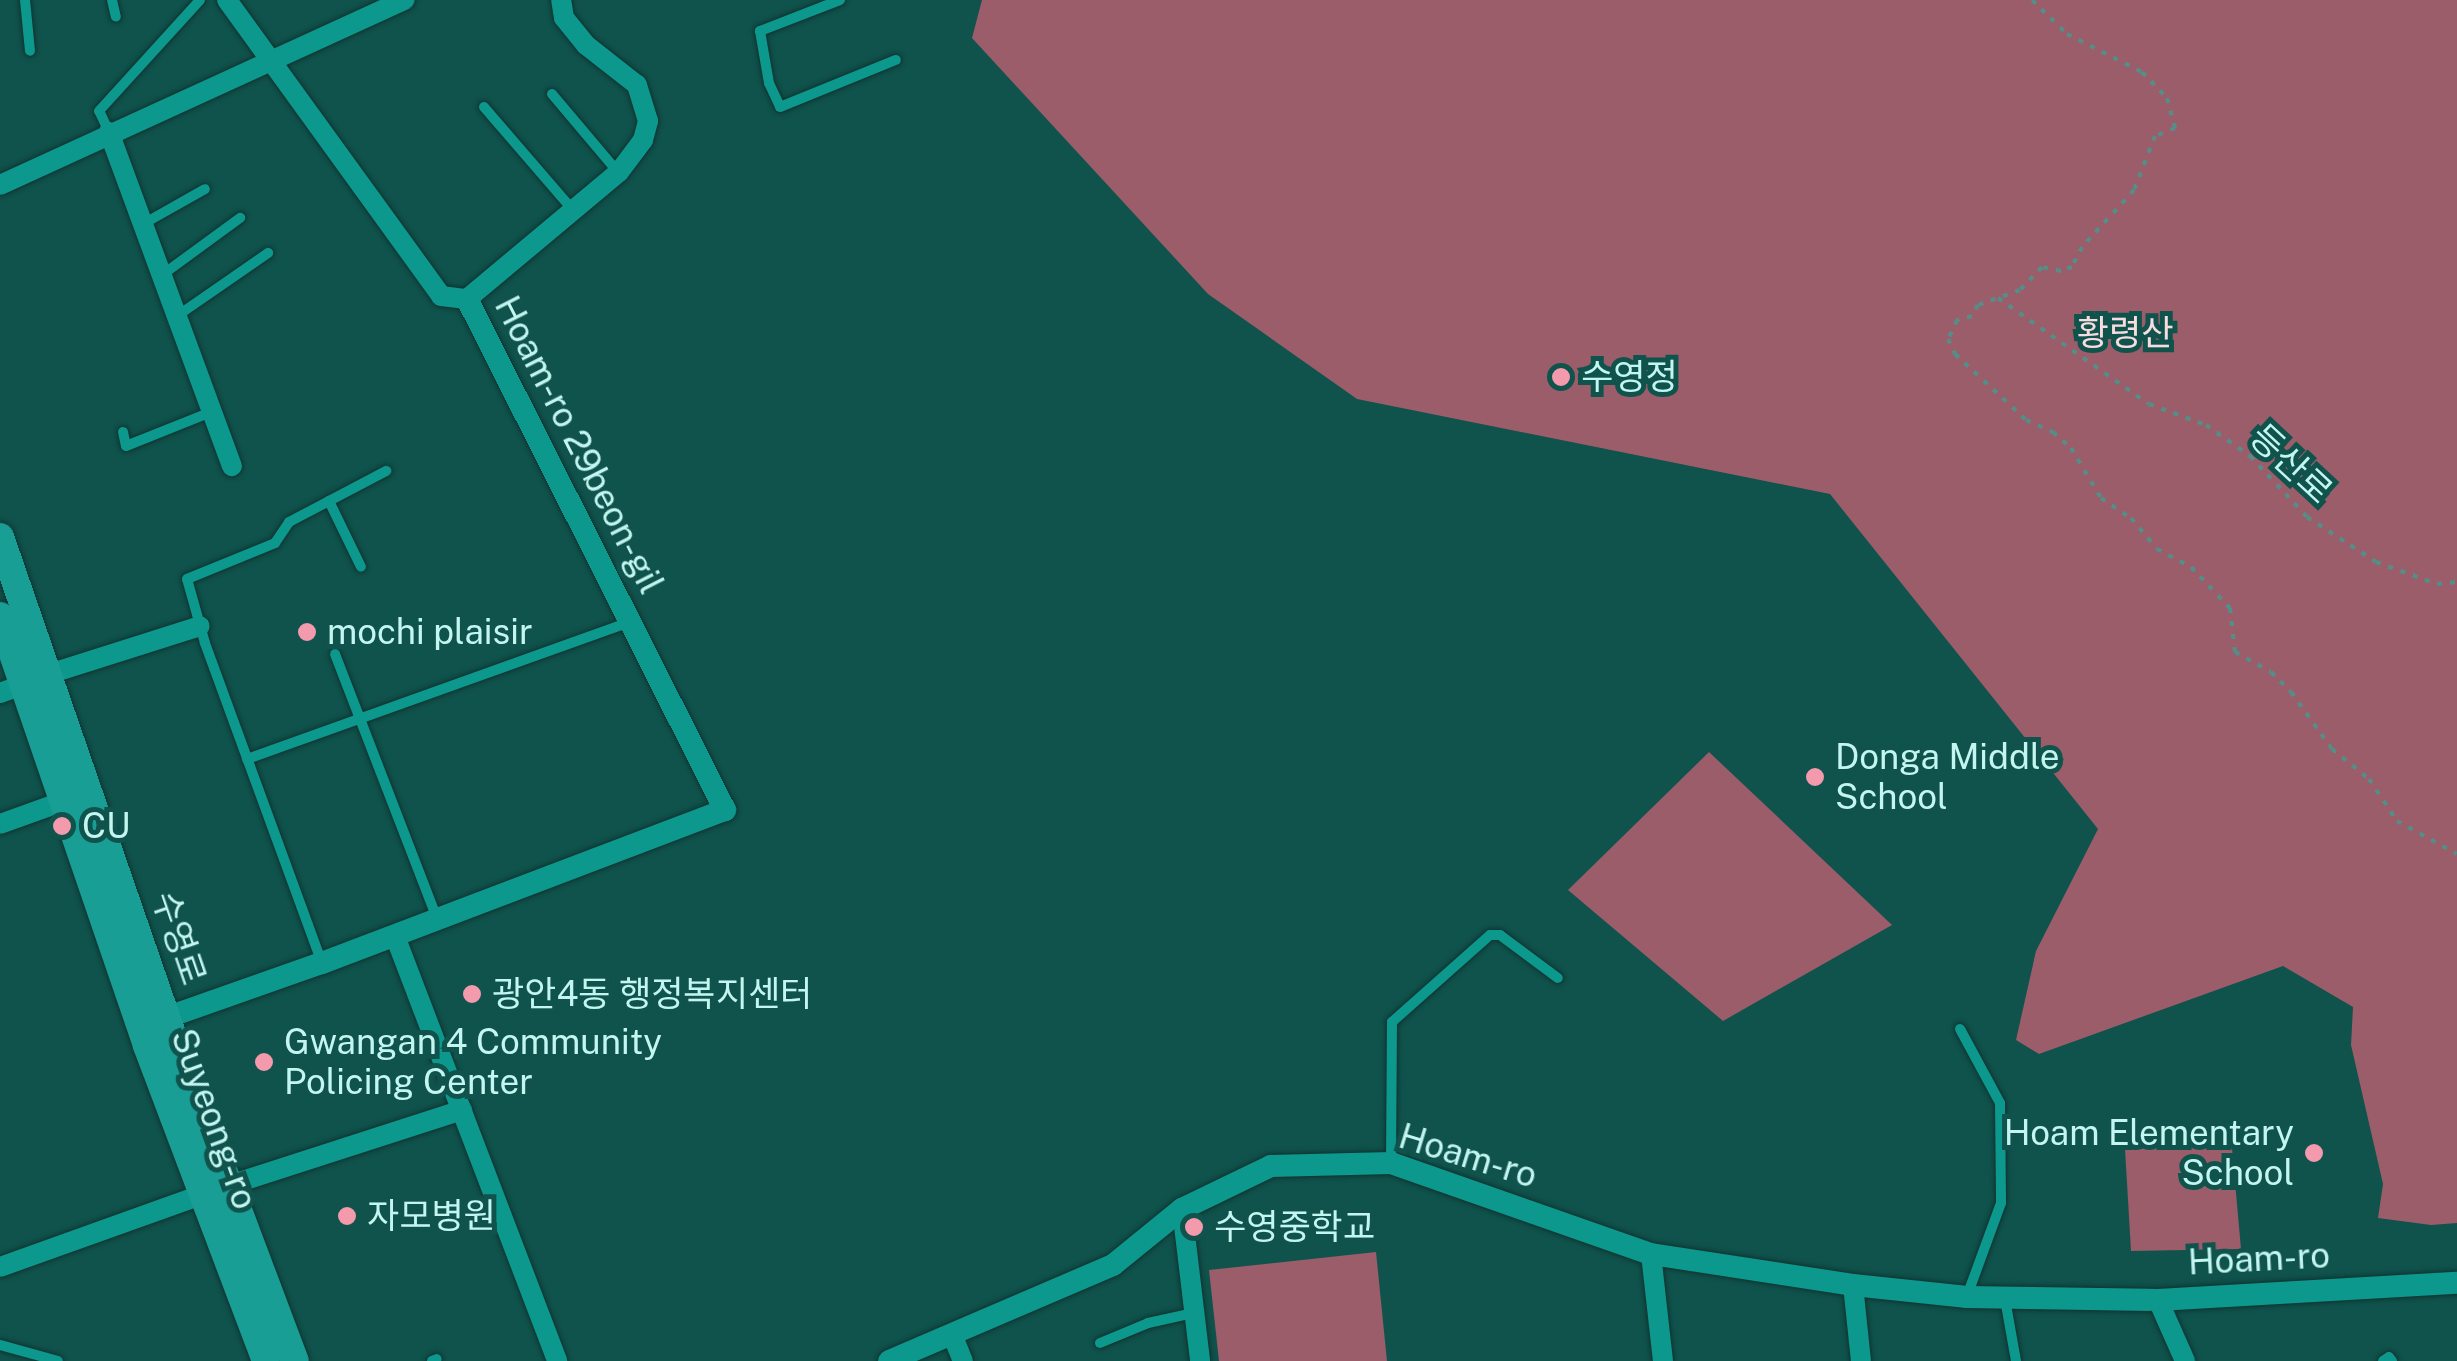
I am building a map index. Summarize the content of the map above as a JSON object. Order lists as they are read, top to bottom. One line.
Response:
{"streets":{"main road":["수영로","Suyeong-ro"],"street":["Hoam-ro 29beon-gil","Hoam-ro"],"path":["등산로"]},"crossings":[["수영로","Suyeong-ro"]],"parks":["황령산"],"places":["수영정","mochi plaisir","Donga Middle School","CU","광안4동 행정복지센터","Gwangan 4 Community Policing Center","Hoam Elementary School","자모병원","수영중학교"]}
